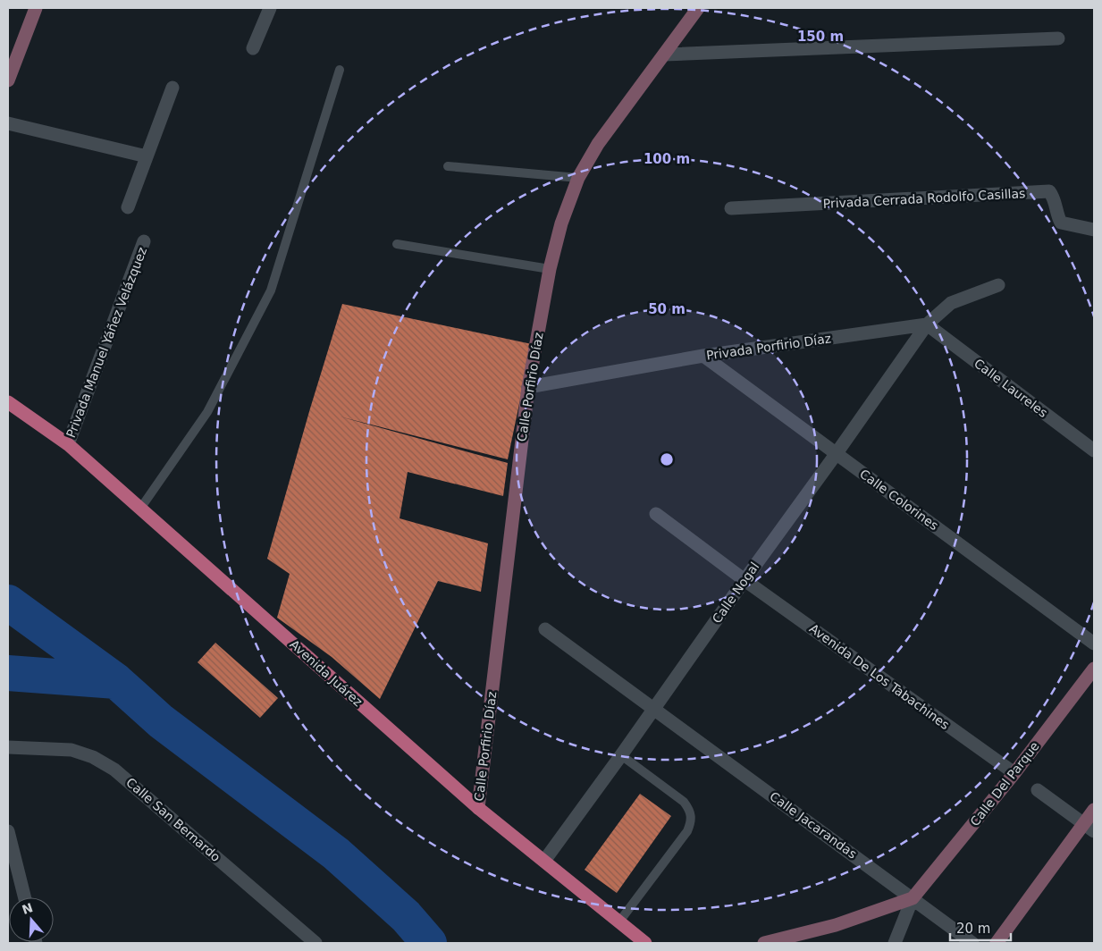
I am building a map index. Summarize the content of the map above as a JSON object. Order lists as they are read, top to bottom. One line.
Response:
{"streets":{"main road":["Calle Porfirio Díaz","Avenida Juárez","Calle Del Parque"],"street":["Privada Cerrada Rodolfo Casillas","Privada Manuel Yáñez Velázquez","Privada Porfirio Díaz","Calle Laureles","Calle Colorines","Calle Nogal","Avenida De Los Tabachines","Calle San Bernardo","Calle Jacarandas"]},"crossings":[["Privada Manuel Yáñez Velázquez","Avenida Juárez"],["Privada Porfirio Díaz","Calle Porfirio Díaz"],["Privada Porfirio Díaz","Calle Laureles"],["Privada Porfirio Díaz","Calle Colorines"],["Privada Porfirio Díaz","Calle Nogal"],["Calle Porfirio Díaz","Avenida Juárez"],["Calle Laureles","Calle Nogal"],["Calle Colorines","Calle Nogal"],["Calle Nogal","Avenida Juárez"],["Calle Nogal","Avenida De Los Tabachines"],["Calle Nogal","Calle Jacarandas"],["Avenida De Los Tabachines","Calle Del Parque"],["Calle Del Parque","Calle Jacarandas"]],"scale_bar":"20 m","north":"top","rings":["150 m","100 m","50 m"]}
